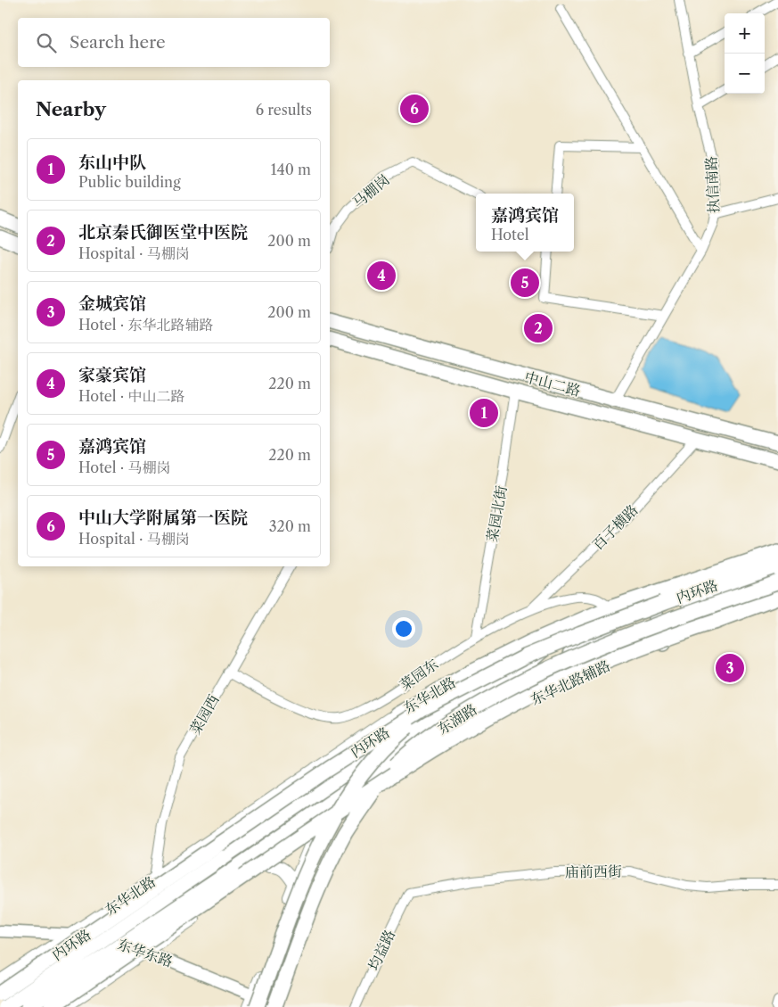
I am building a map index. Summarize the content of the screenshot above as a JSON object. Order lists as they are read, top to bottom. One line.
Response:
{"streets":{"highway":["内环路","东湖路"],"main road":["中山二路","东华北路辅路","东华北路"],"street":["执信南路","马棚岗","菜园北街","百子横路","菜园东","菜园西","庙前西街","均益路","东华东路"]},"crossings":[["执信南路","中山二路"],["中山二路","菜园北街"],["中山二路","百子横路"],["菜园北街","菜园东"],["百子横路","菜园东"],["内环路","东华北路"],["内环路","东湖路"],["菜园东","东华北路"],["菜园东","菜园西"],["东华北路","菜园西"],["东华北路","东华东路"],["东湖路","东华东路"],["庙前西街","均益路"]],"page":{"map_buttons":["+","−"],"search":"Search here","heading":["Nearby","6 results"],"pins":["6","4","5","2","1","3"],"list":[{"mark":"1","name":"东山中队","note":"Public building","value":"140 m"},{"mark":"2","name":"北京秦氏御医堂中医院","note":"Hospital · 马棚岗","value":"200 m"},{"mark":"3","name":"金城宾馆","note":"Hotel · 东华北路辅路","value":"200 m"},{"mark":"4","name":"家豪宾馆","note":"Hotel · 中山二路","value":"220 m"},{"mark":"5","name":"嘉鸿宾馆","note":"Hotel · 马棚岗","value":"220 m"},{"mark":"6","name":"中山大学附属第一医院","note":"Hospital · 马棚岗","value":"320 m"}],"popup":["嘉鸿宾馆","Hotel"]}}
